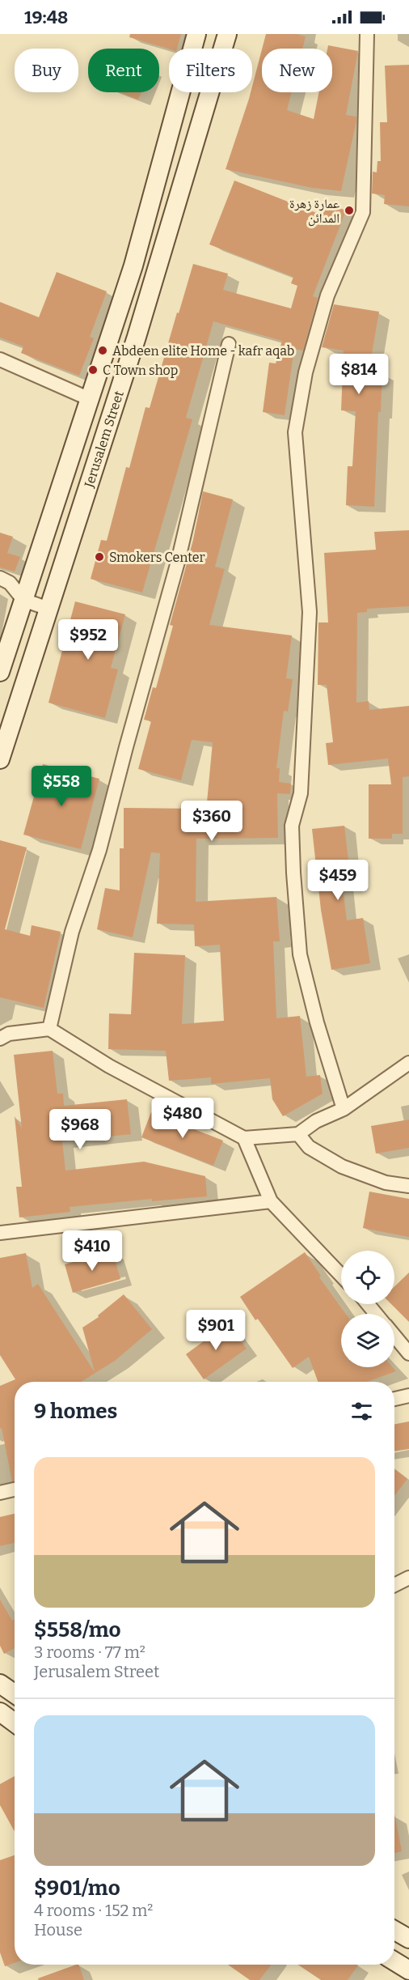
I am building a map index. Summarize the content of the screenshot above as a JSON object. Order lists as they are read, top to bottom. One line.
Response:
{"streets":{"main road":["Jerusalem Street"]},"places":["عمارة زهرة المدائن","Abdeen elite Home - kafr aqab","C Town shop","Smokers Center"],"page":{"status":"19:48","chip":["Buy","Rent","Filters","New"],"price":["$814","$952","$558","$360","$459","$480","$968","$410","$901"],"heading":"9 homes","list":[{"name":"$558/mo","note":"3 rooms · 77 m² · Jerusalem Street"},{"name":"$901/mo","note":"4 rooms · 152 m² · House"}]}}
